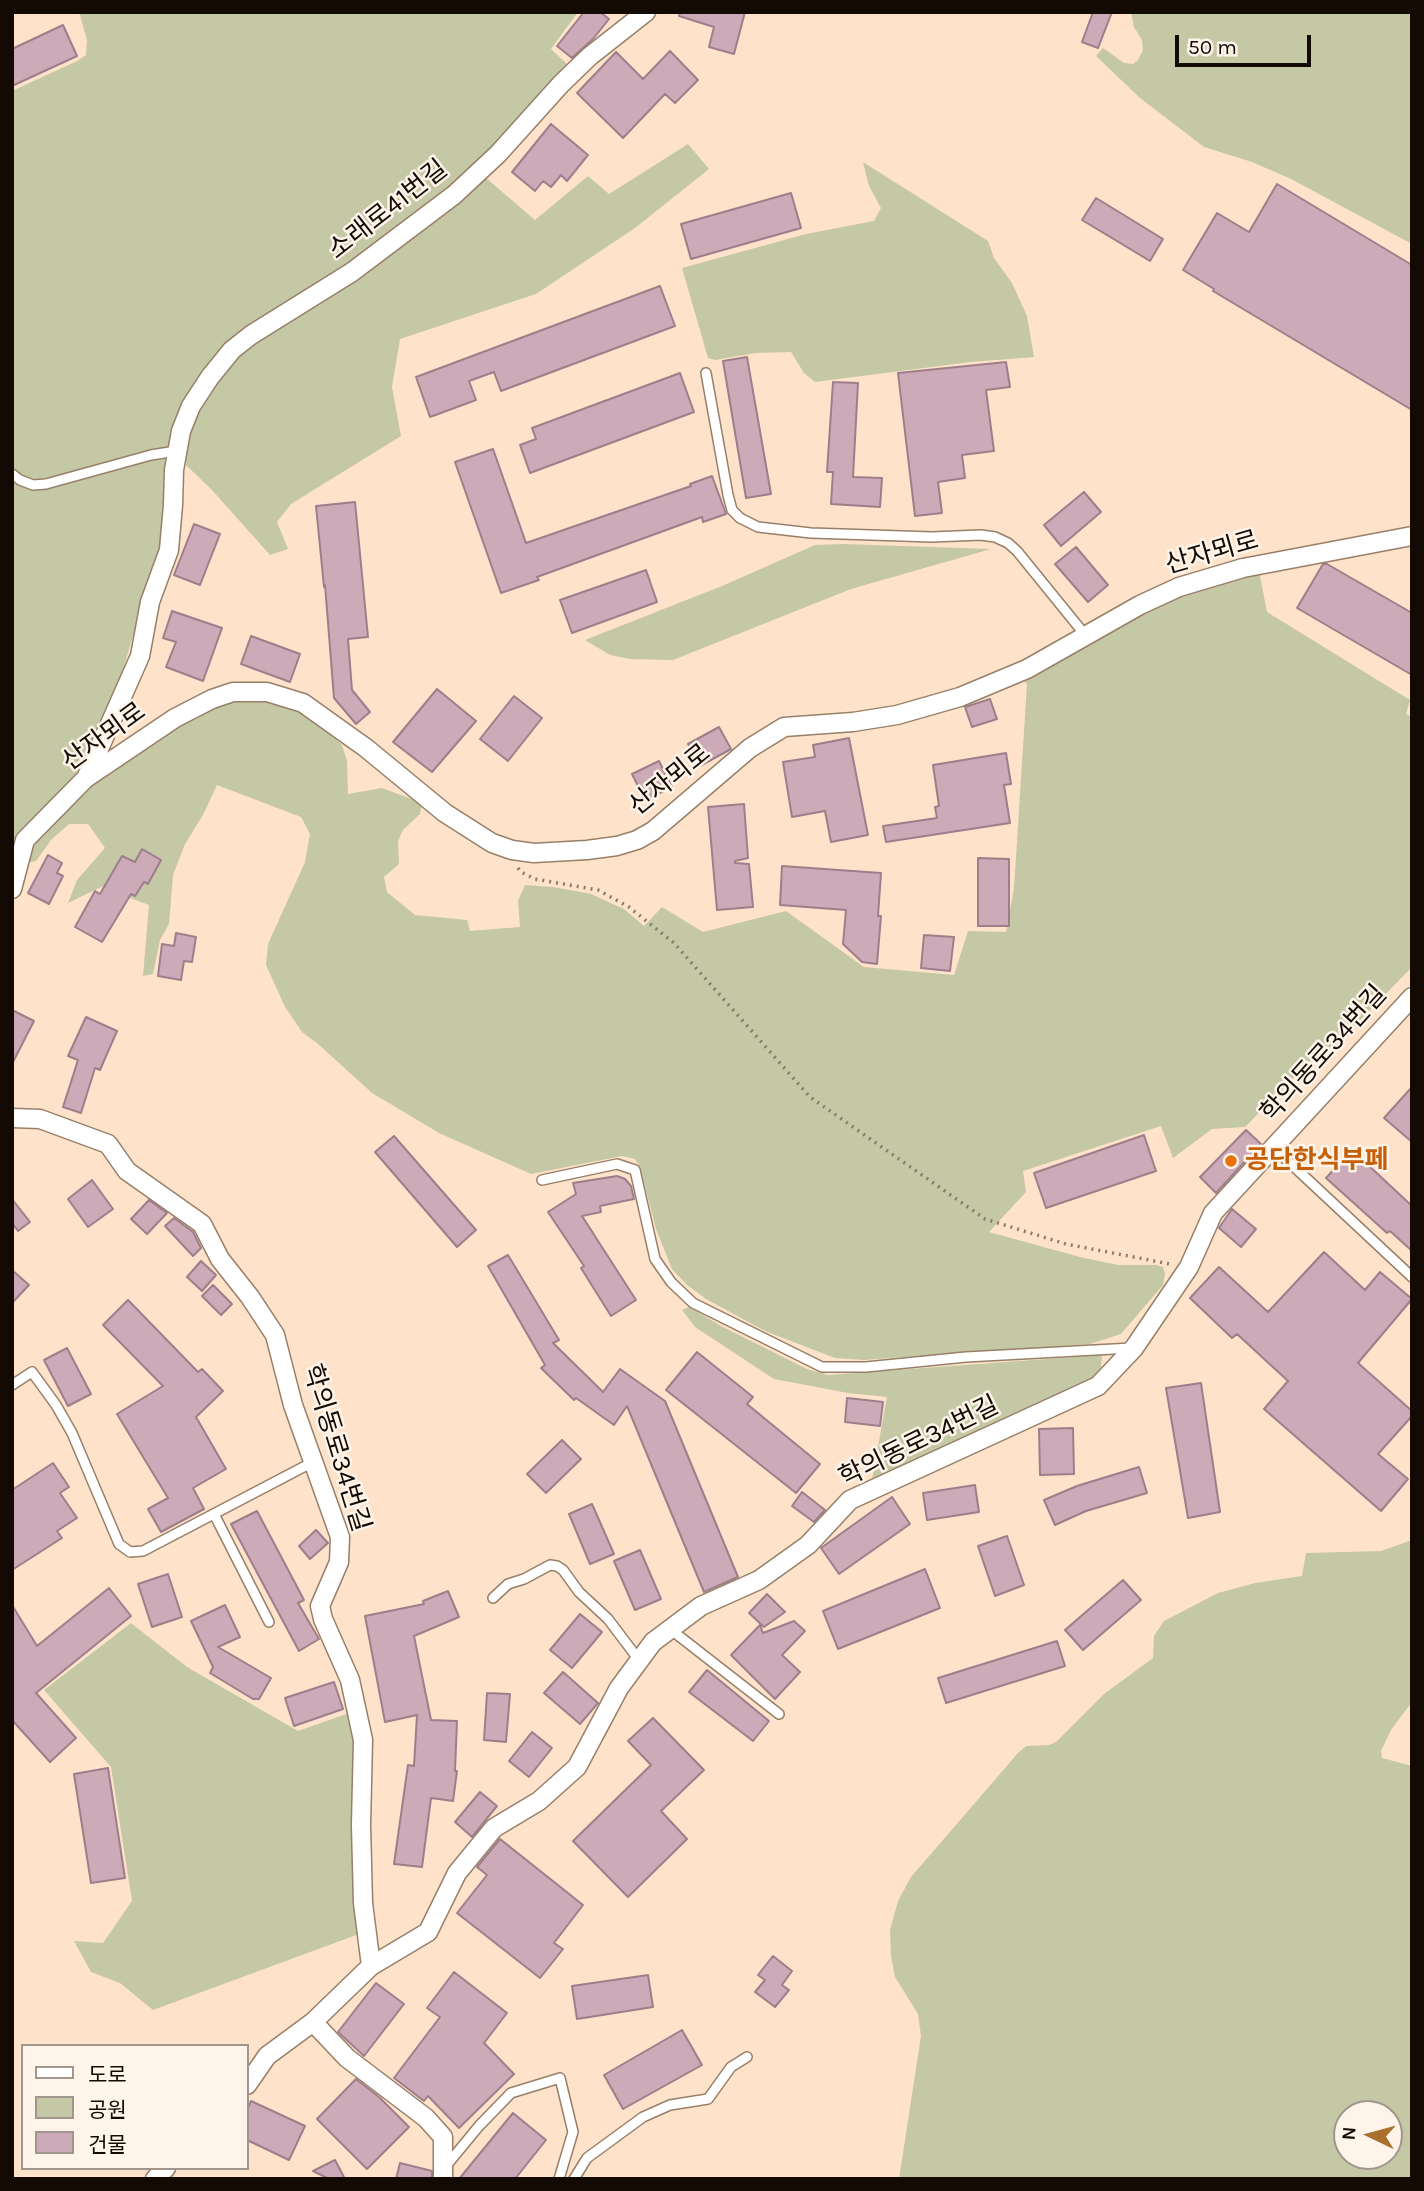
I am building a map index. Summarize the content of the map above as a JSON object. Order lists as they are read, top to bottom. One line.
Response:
{"streets":{"street":["소래로41번길","산자뫼로","학의동로34번길"]},"crossings":[["소래로41번길","산자뫼로"]],"places":["공단한식부페"],"legend":["도로","공원","건물"],"scale_bar":"50 m","north":"left"}
